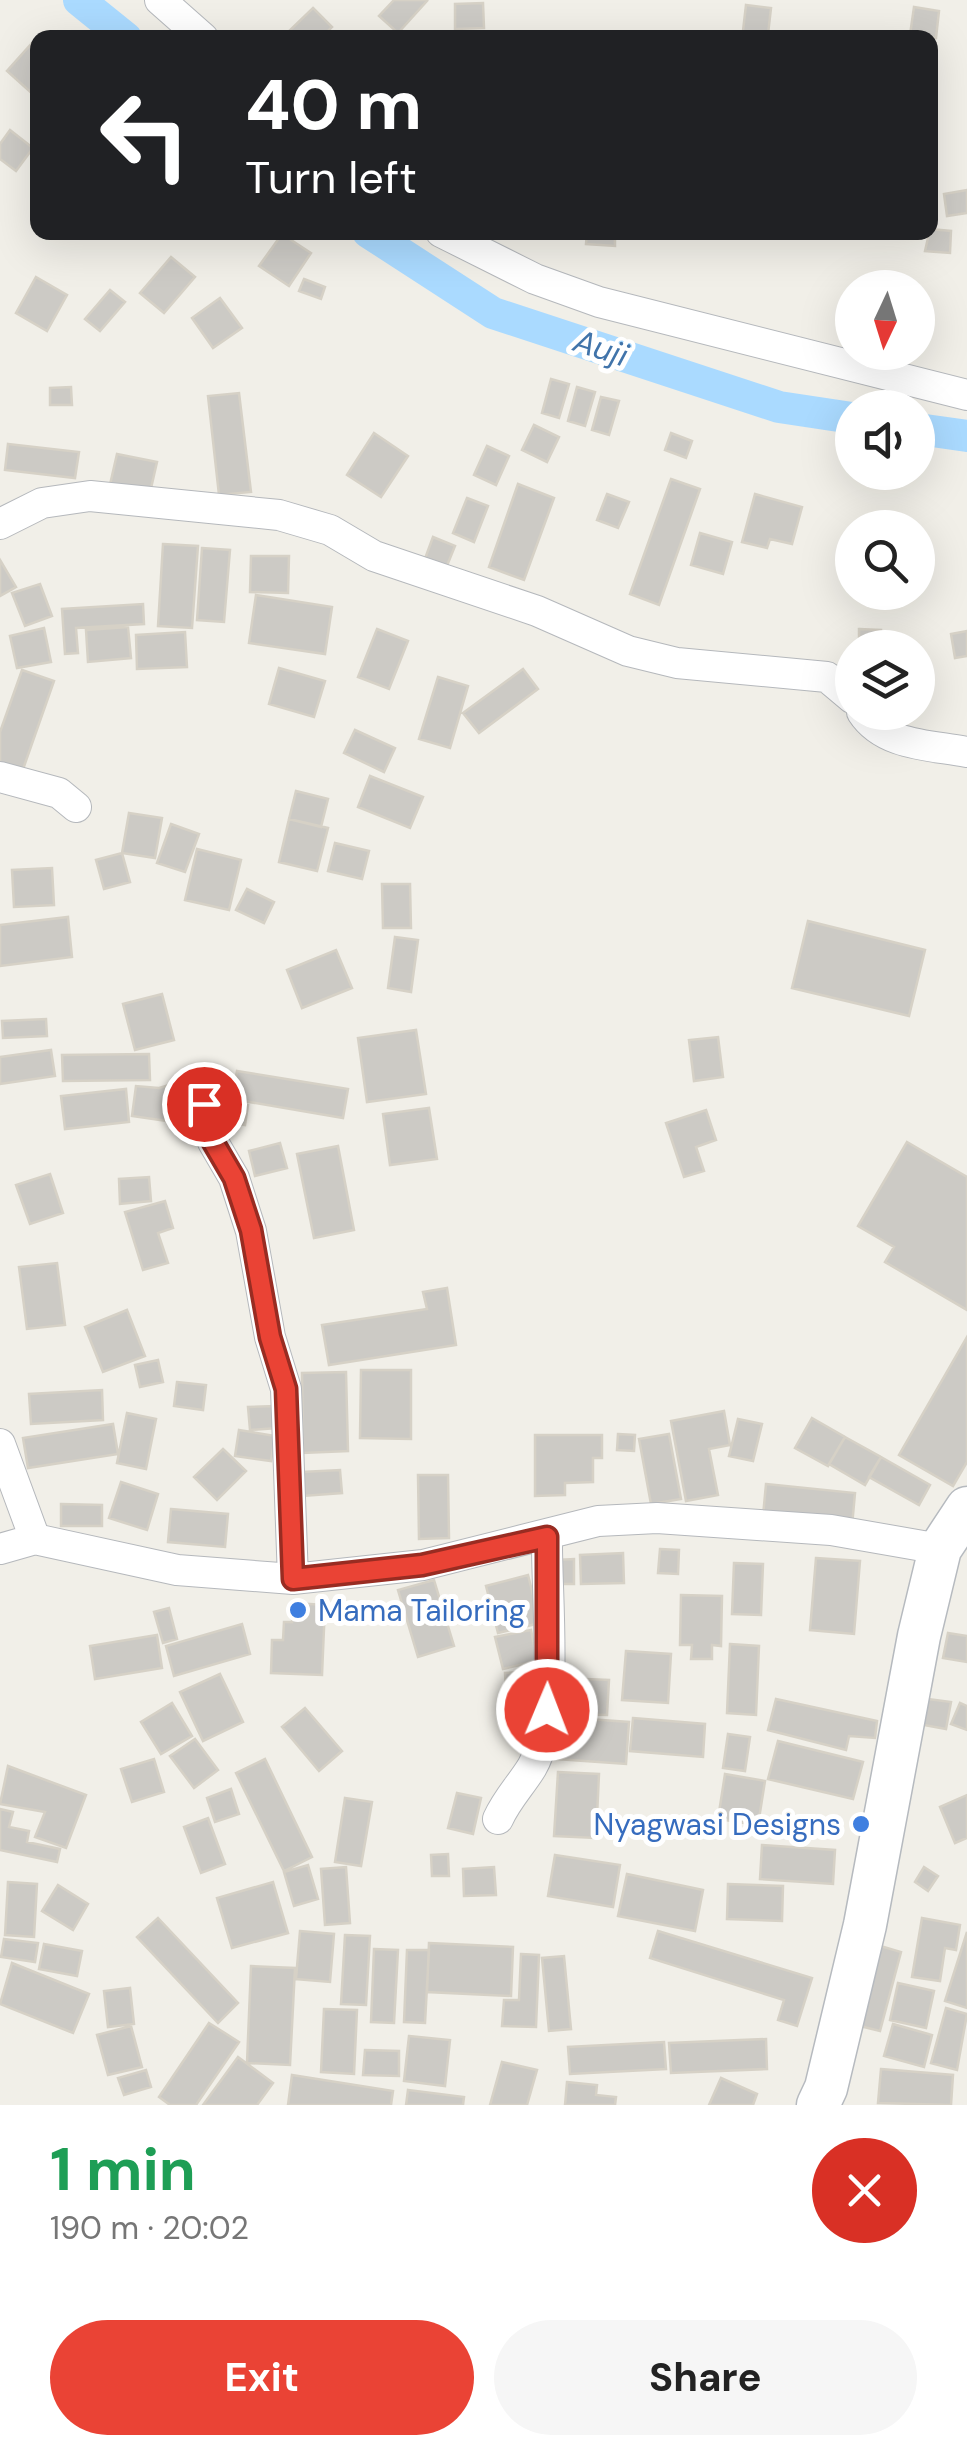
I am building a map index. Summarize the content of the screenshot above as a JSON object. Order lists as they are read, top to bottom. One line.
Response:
{"water":["Auji"],"places":["Mama Tailoring","Nyagwasi Designs"],"north":"bottom","page":{"turn":["40 m","Turn left"],"heading":["1 min","190 m · 20:02"],"buttons":["Exit","Share"]}}
